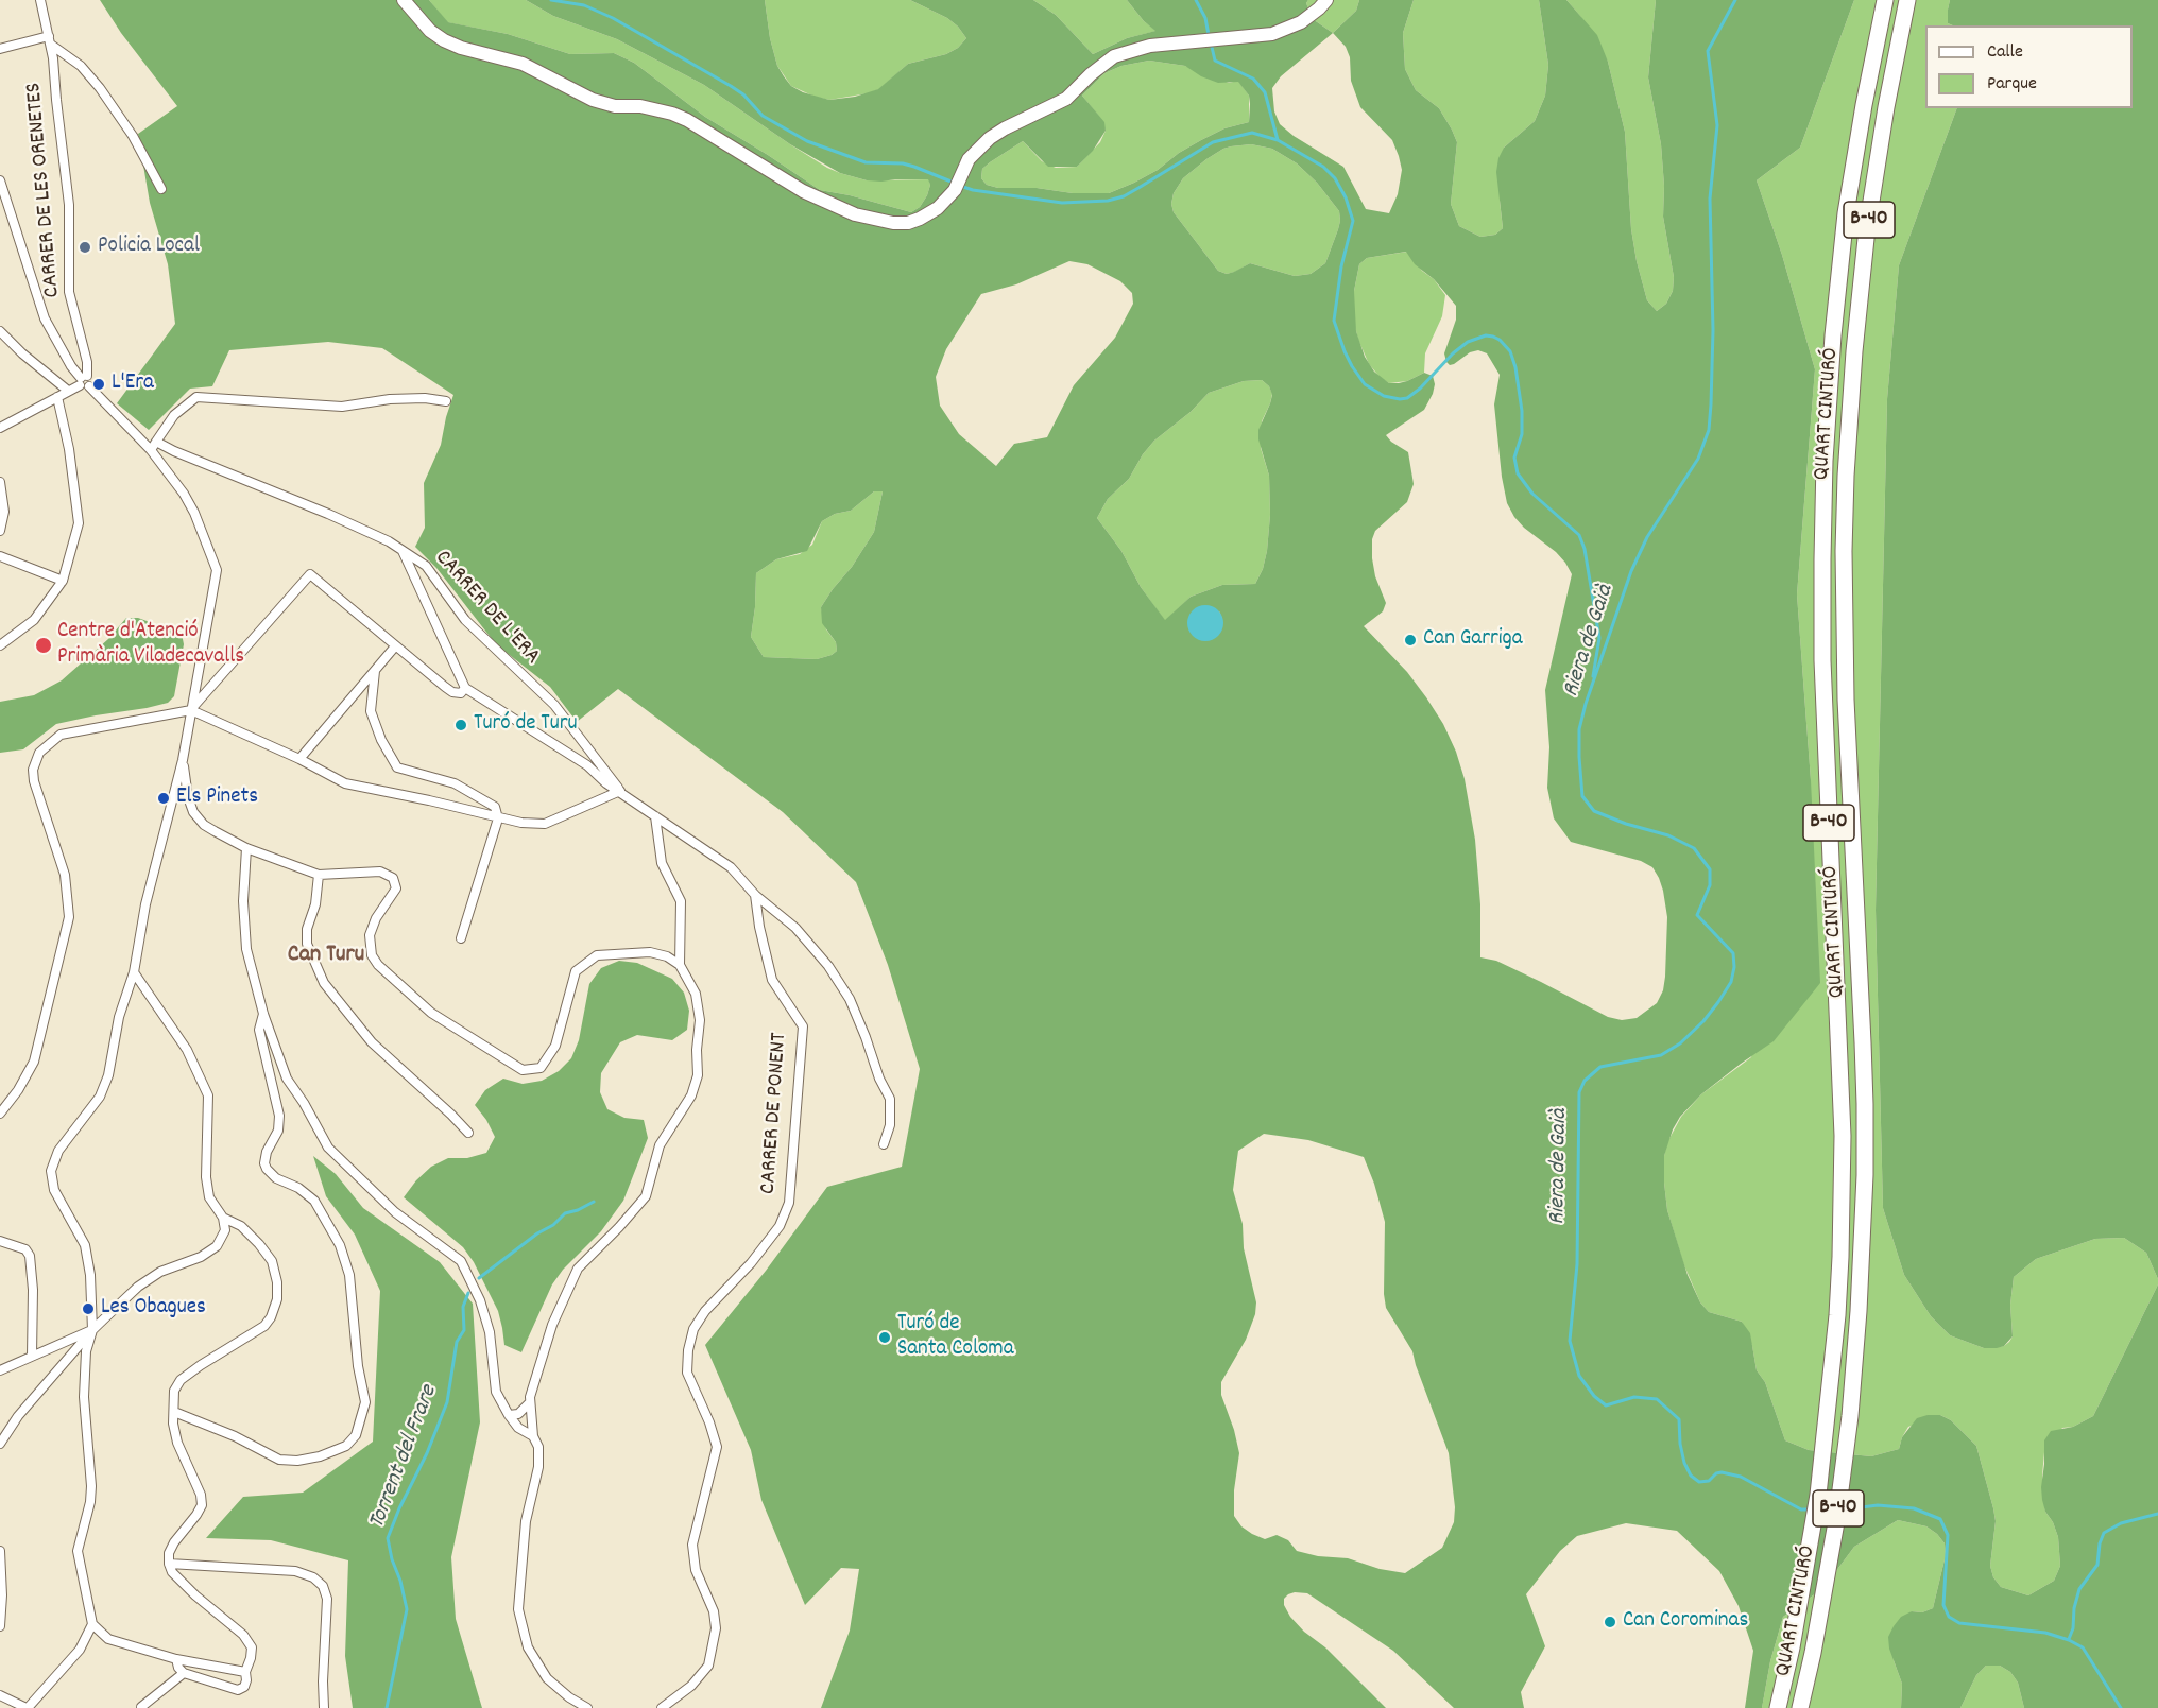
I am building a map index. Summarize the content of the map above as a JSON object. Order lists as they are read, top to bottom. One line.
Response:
{"streets":{"highway":["B-40","QUART CINTURÓ"],"street":["CARRER DE LES ORENETES","CARRER DE L'ERA","CARRER DE PONENT"]},"districts":["Can Turu"],"water":["Riera de Gaià","Torrent del Frare"],"places":["Policia Local","L'Era","Can Garriga","Centre d'Atenció Primària Viladecavalls","Turó de Turu","Els Pinets","Les Obagues","Turó de Santa Coloma","Can Corominas"],"legend":["Calle","Parque"]}
